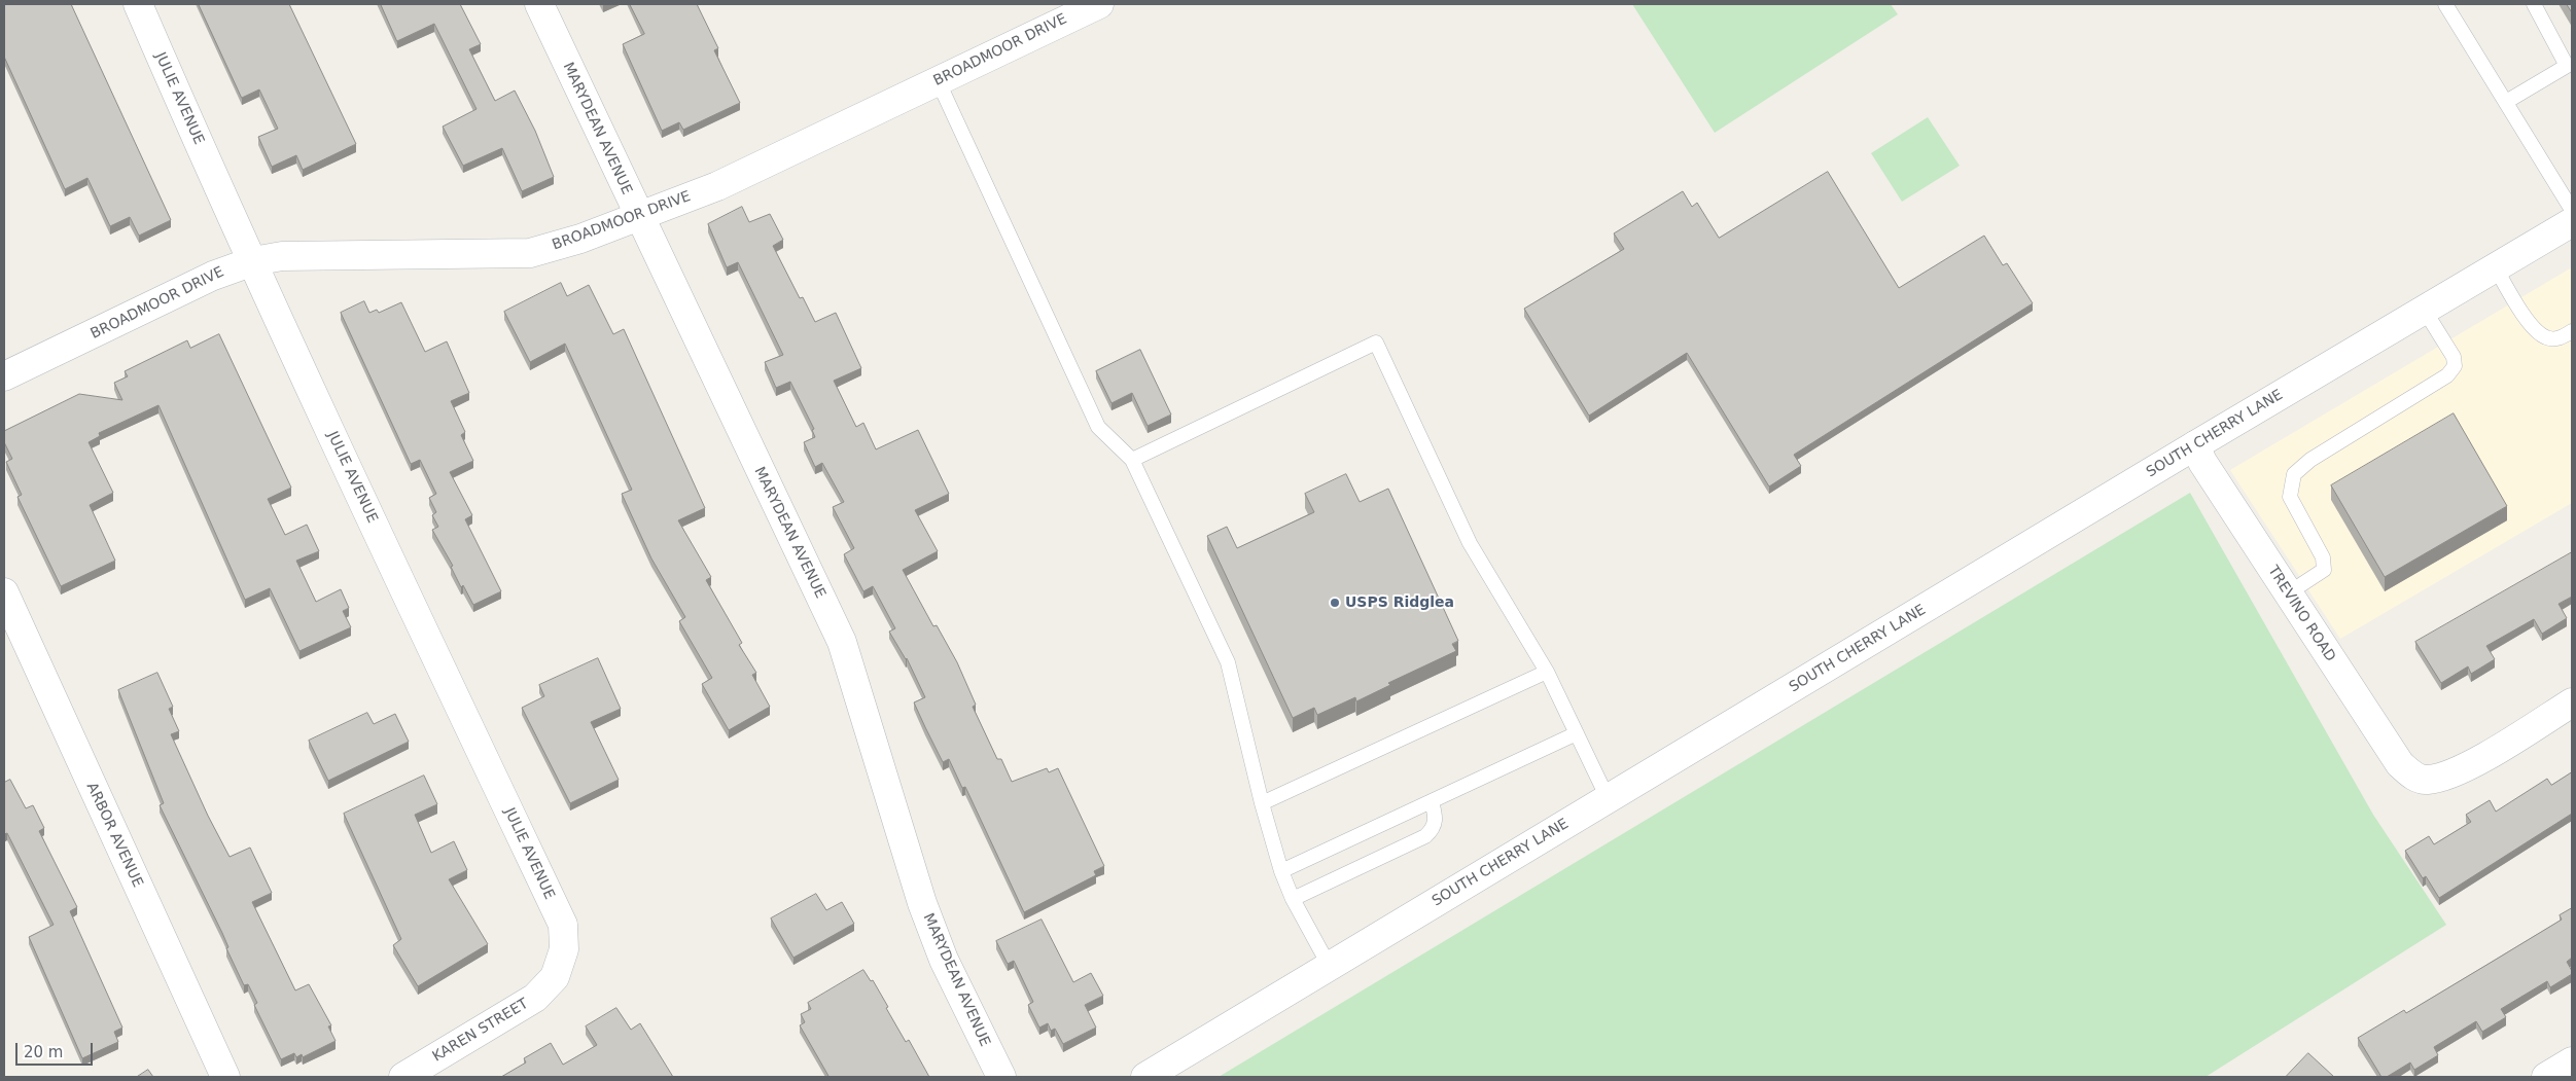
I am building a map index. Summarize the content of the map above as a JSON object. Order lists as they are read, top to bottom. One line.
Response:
{"streets":{"street":["BROADMOOR DRIVE","JULIE AVENUE","MARYDEAN AVENUE","SOUTH CHERRY LANE","TREVINO ROAD","ARBOR AVENUE","KAREN STREET"]},"crossings":[["BROADMOOR DRIVE","JULIE AVENUE"],["BROADMOOR DRIVE","MARYDEAN AVENUE"],["JULIE AVENUE","KAREN STREET"],["SOUTH CHERRY LANE","TREVINO ROAD"]],"places":["USPS Ridglea"],"scale_bar":"20 m"}
